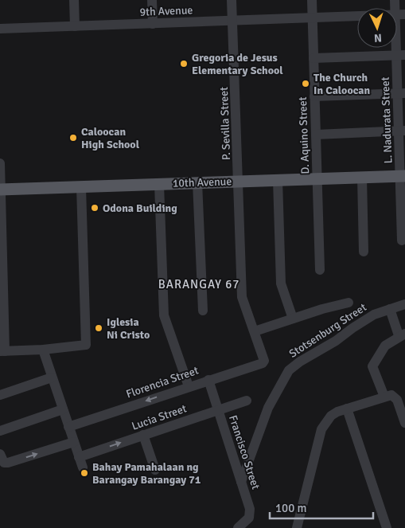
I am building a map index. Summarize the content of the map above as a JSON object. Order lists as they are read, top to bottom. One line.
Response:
{"streets":{"main road":["10th Avenue"],"street":["9th Avenue","L. Nadurata Street","P. Sevilla Street","D. Aquino Street","Stotsenburg Street","Florencia Street","Lucia Street","Francisco Street"]},"crossings":[["9th Avenue","L. Nadurata Street"],["9th Avenue","P. Sevilla Street"],["9th Avenue","D. Aquino Street"],["L. Nadurata Street","10th Avenue"],["P. Sevilla Street","10th Avenue"],["P. Sevilla Street","Florencia Street"],["D. Aquino Street","10th Avenue"],["Stotsenburg Street","Francisco Street"],["Florencia Street","Francisco Street"],["Lucia Street","Francisco Street"]],"one_way":["Florencia Street","Lucia Street"],"districts":["BARANGAY 67"],"places":["Gregoria de Jesus Elementary School","The Church In Caloocan","Caloocan High School","Odona Building","Iglesia Ni Cristo","Bahay Pamahalaan ng Barangay Barangay 71"],"scale_bar":"100 m","north":"bottom"}
